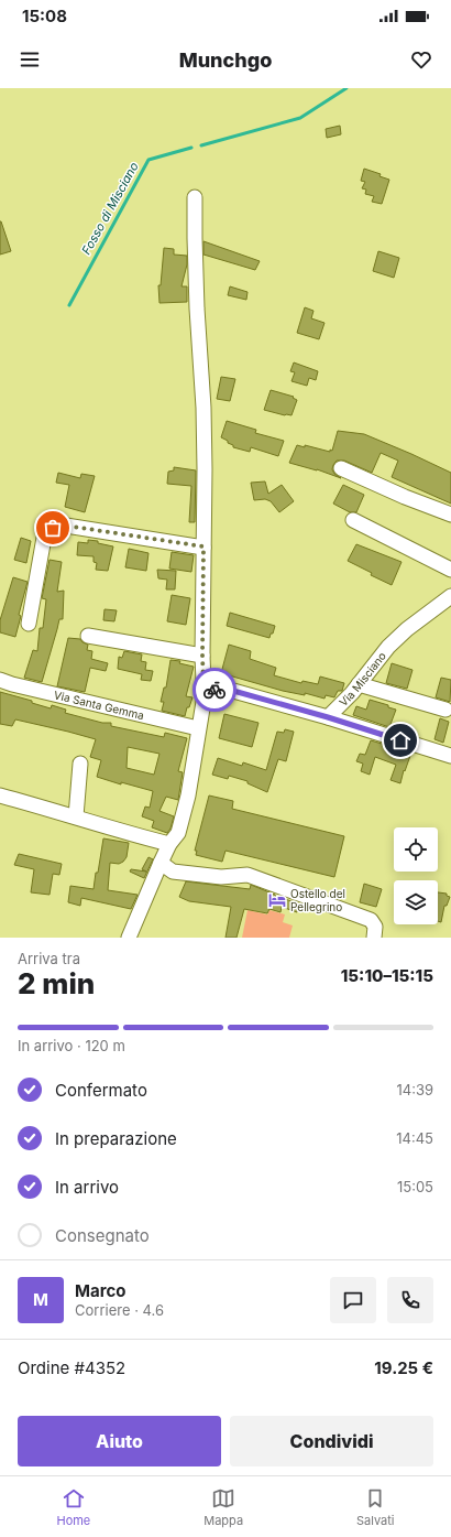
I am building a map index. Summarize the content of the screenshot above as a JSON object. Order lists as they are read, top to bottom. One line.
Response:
{"streets":{"street":["Via Misciano","Via Santa Gemma"]},"water":["Fosso di Misciano"],"places":{"hotel":["Ostello del Pellegrino"]},"page":{"status":"15:08","header":"Munchgo","heading":["2 min","Arriva tra","15:10–15:15"],"panel":["Marco","Corriere · 4.6","Ordine #4352","19.25 €"],"bar":"In arrivo · 120 m","list":[["Confermato","14:39"],["In preparazione","14:45"],["In arrivo","15:05"],"Consegnato"],"round":"M","buttons":["Aiuto","Condividi"],"tabs":["Home","Mappa","Salvati"]}}
